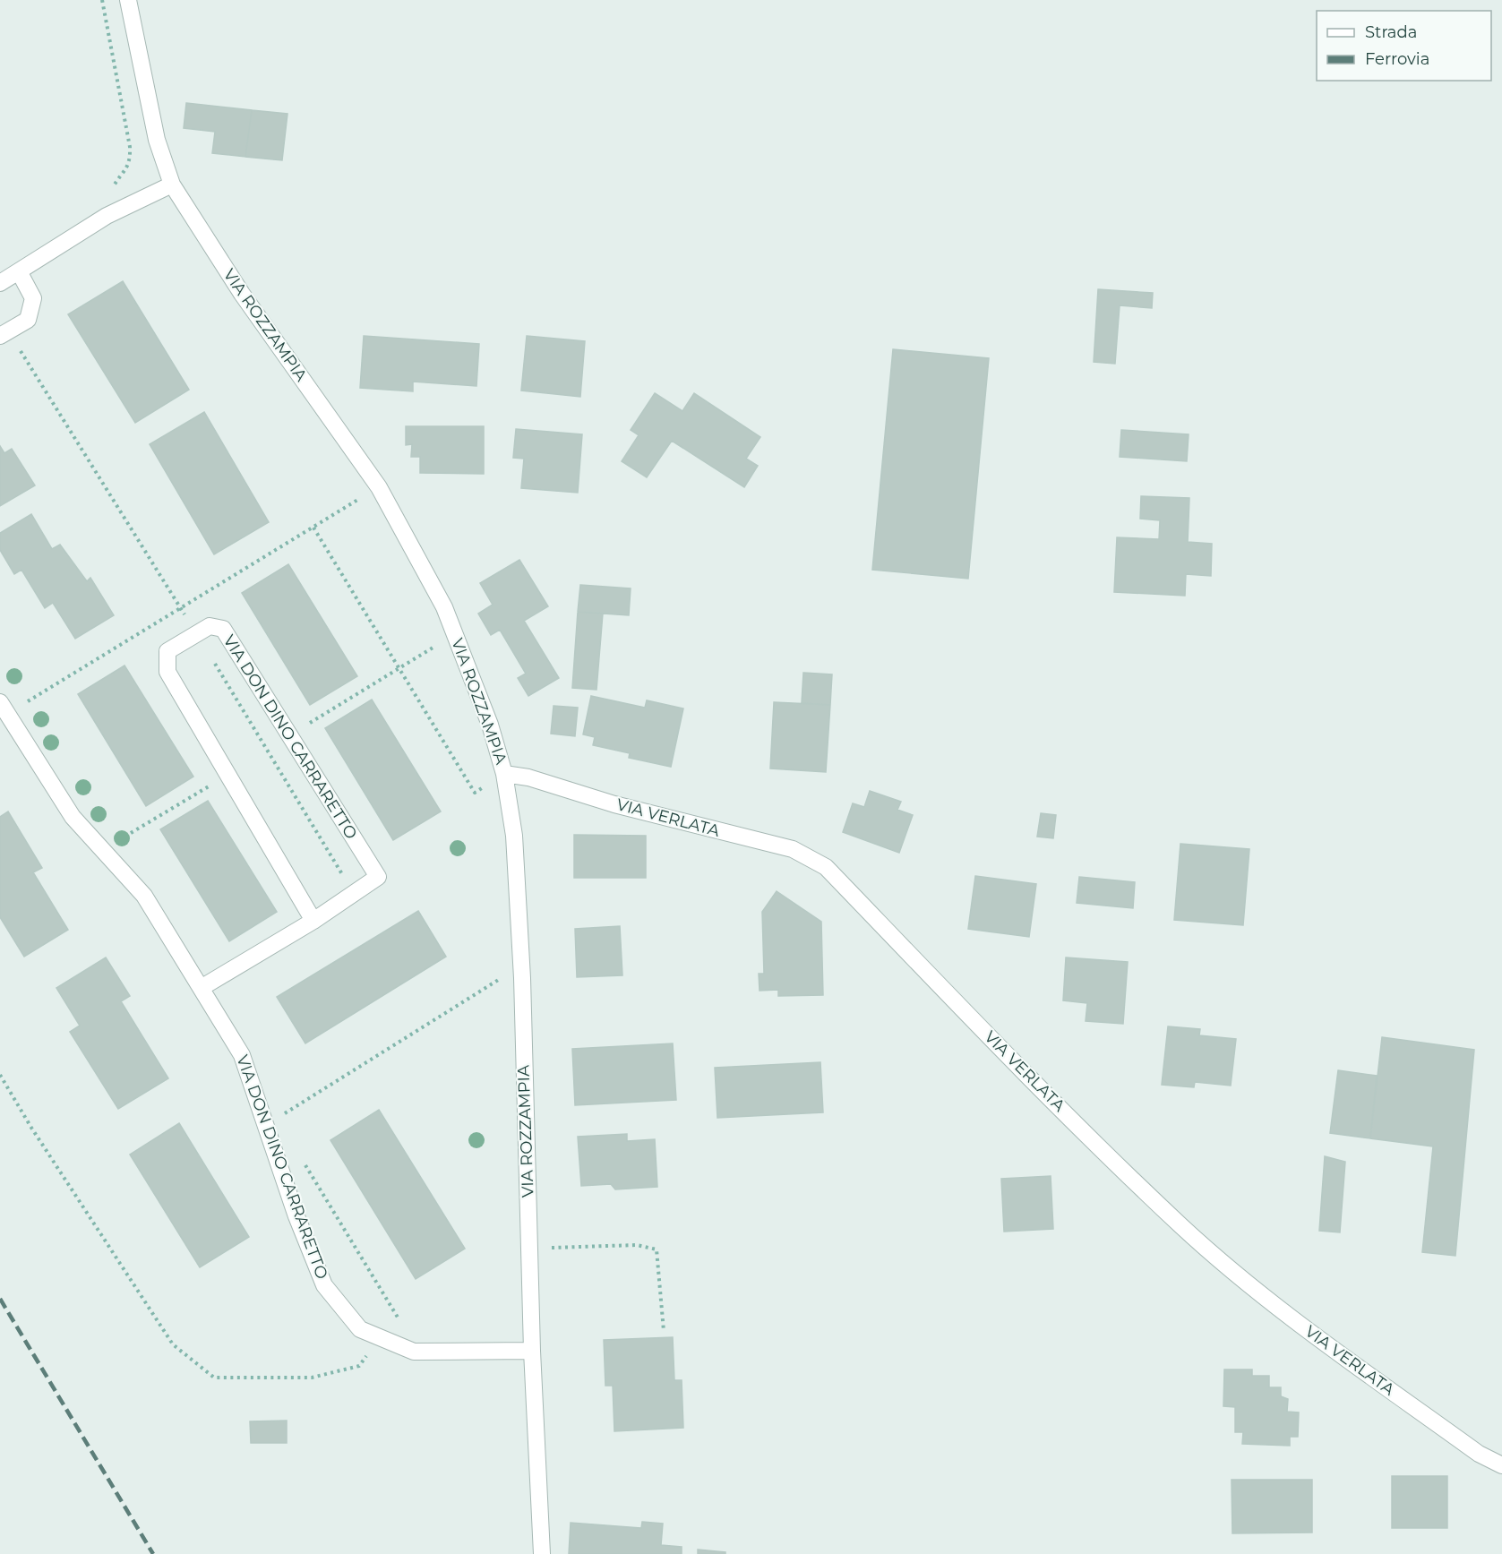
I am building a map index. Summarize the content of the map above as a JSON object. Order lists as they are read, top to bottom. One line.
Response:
{"streets":{"street":["VIA ROZZAMPIA","VIA DON DINO CARRARETTO","VIA VERLATA"]},"crossings":[["VIA ROZZAMPIA","VIA DON DINO CARRARETTO"],["VIA ROZZAMPIA","VIA VERLATA"]],"legend":["Strada","Ferrovia"]}
